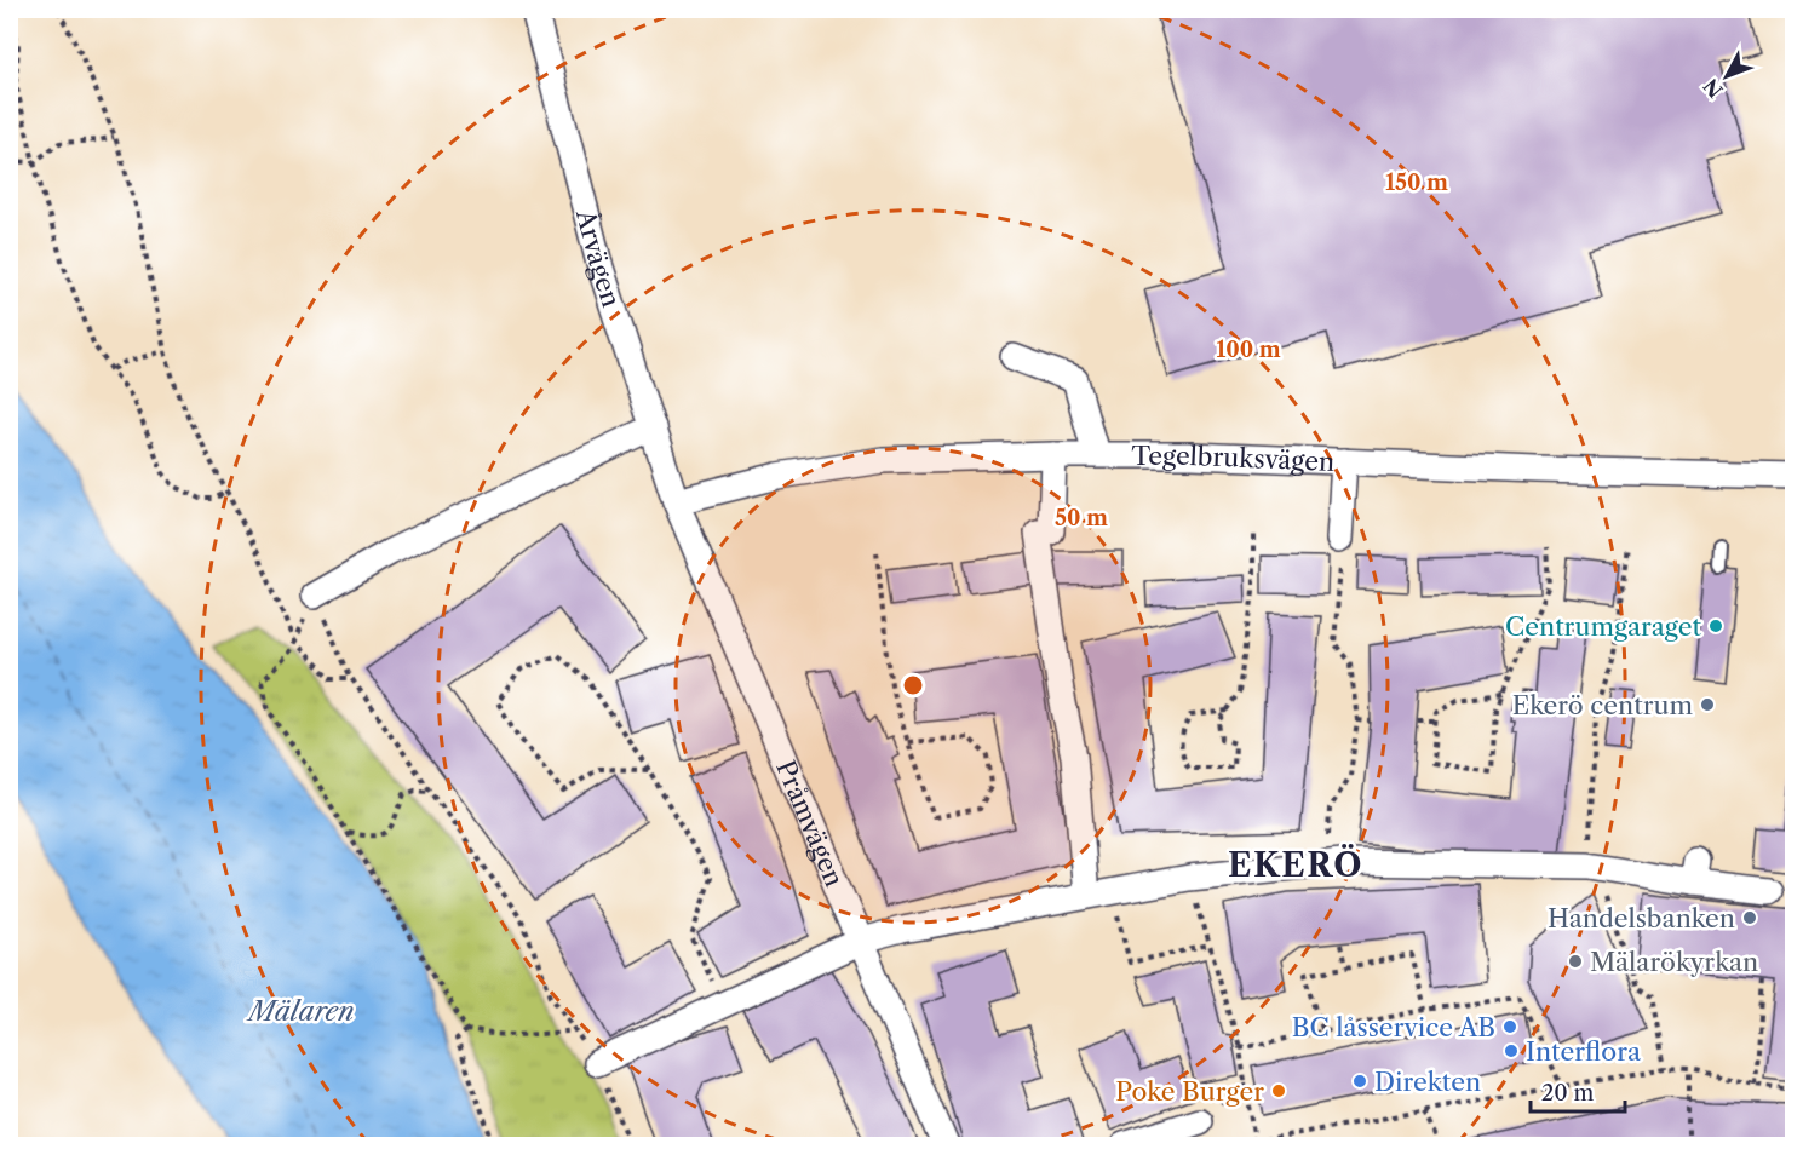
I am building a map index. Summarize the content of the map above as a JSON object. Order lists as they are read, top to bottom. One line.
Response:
{"streets":{"street":["Årvägen","Tegelbruksvägen","Pråmvägen"]},"crossings":[["Årvägen","Tegelbruksvägen"],["Årvägen","Pråmvägen"],["Tegelbruksvägen","Pråmvägen"]],"districts":["EKERÖ"],"water":["Mälaren"],"places":["Centrumgaraget","Ekerö centrum","Handelsbanken","Mälarökyrkan","BC låsservice AB","Interflora","Direkten","Poke Burger"],"scale_bar":"20 m","north":"bottom left","rings":["150 m","100 m","50 m"]}
